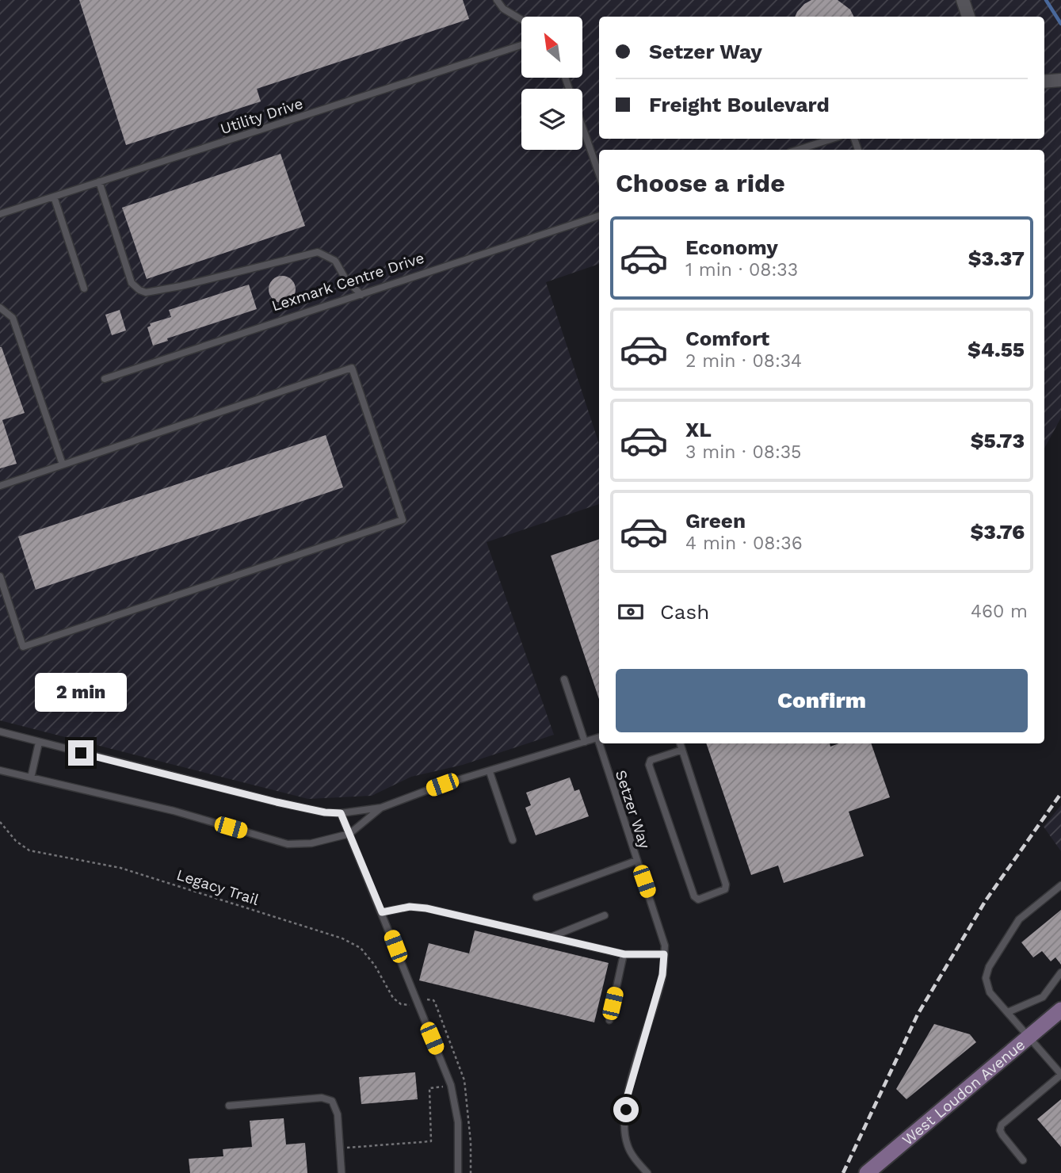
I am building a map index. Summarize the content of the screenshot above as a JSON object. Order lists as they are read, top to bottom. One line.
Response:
{"streets":{"main road":["West Loudon Avenue"],"lane":["Utility Drive","Lexmark Centre Drive","Setzer Way"],"path":["Legacy Trail"]},"north":"top left","page":{"banner":["Setzer Way","Freight Boulevard"],"heading":"Choose a ride","list":[{"name":"Economy","note":"1 min · 08:33","value":"$3.37"},{"name":"Comfort","note":"2 min · 08:34","value":"$4.55"},{"name":"XL","note":"3 min · 08:35","value":"$5.73"},{"name":"Green","note":"4 min · 08:36","value":"$3.76"}],"pay":["Cash","460 m"],"buttons":"Confirm","bubble":"2 min"}}
